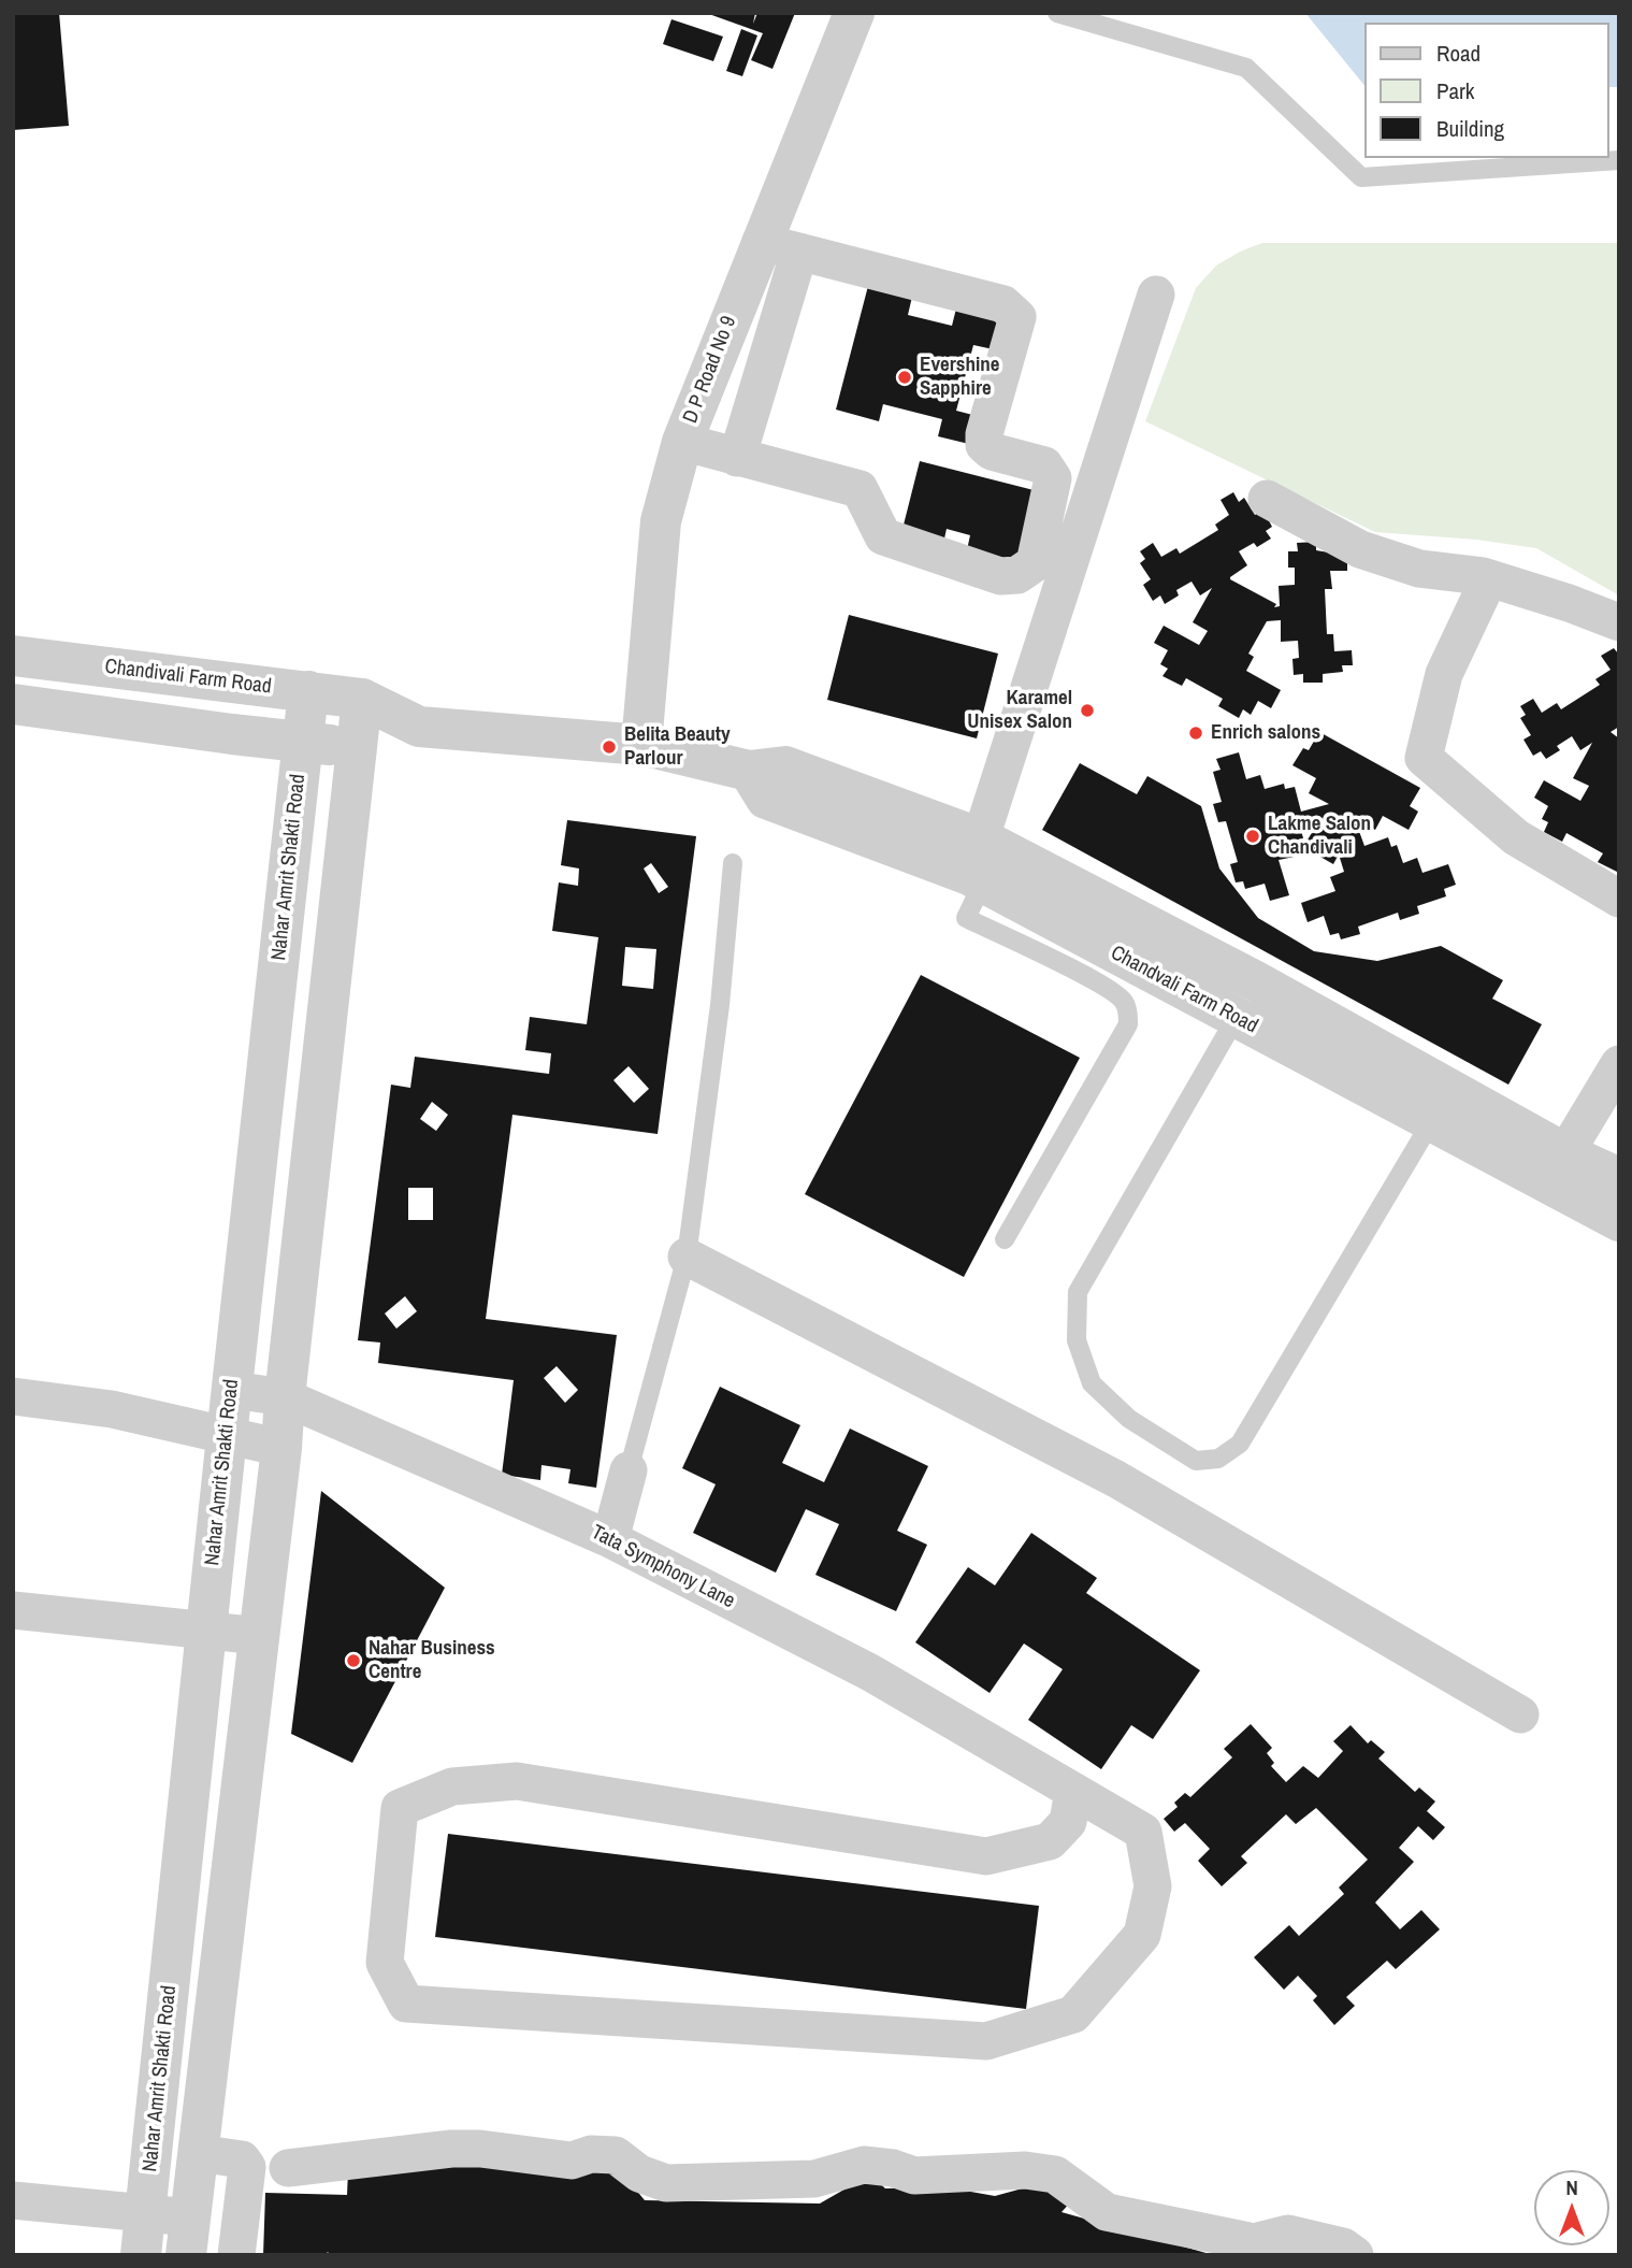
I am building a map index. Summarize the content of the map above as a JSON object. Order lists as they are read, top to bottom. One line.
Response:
{"streets":{"street":["D P Road No 9","Chandivali Farm Road","Nahar Amrit Shakti Road","Chandvali Farm Road","Tata Symphony Lane"]},"crossings":[["D P Road No 9","Chandvali Farm Road"],["Chandivali Farm Road","Nahar Amrit Shakti Road"],["Chandivali Farm Road","Chandvali Farm Road"],["Nahar Amrit Shakti Road","Tata Symphony Lane"]],"places":["Evershine Sapphire","Karamel Unisex Salon","Enrich salons","Belita Beauty Parlour","Lakme Salon Chandivali","Nahar Business Centre"],"legend":["Road","Park","Building"],"north":"top"}
